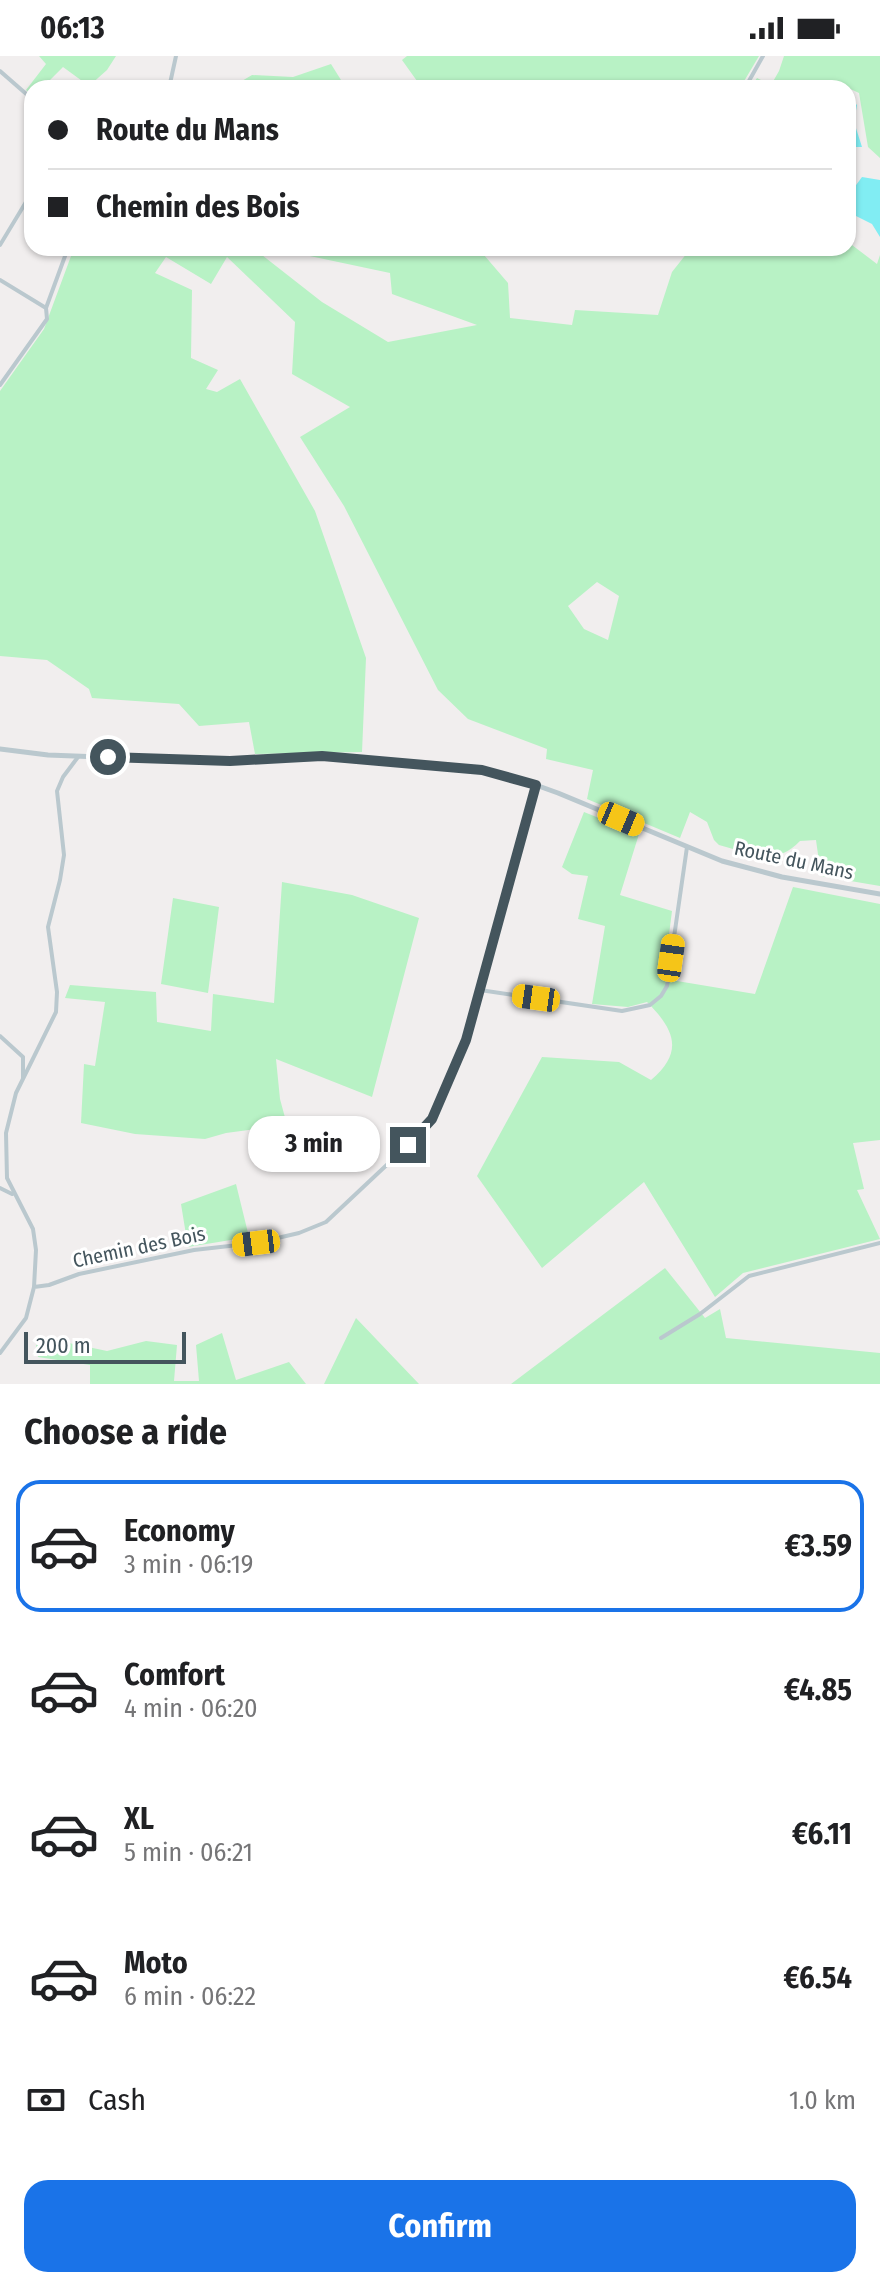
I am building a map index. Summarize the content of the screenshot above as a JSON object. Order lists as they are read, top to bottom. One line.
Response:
{"streets":{"street":["Route du Mans","Chemin des Bois"]},"crossings":[["Route du Mans","Chemin des Bois"]],"scale_bar":"200 m","page":{"status":"06:13","banner":["Route du Mans","Chemin des Bois"],"bubble":"3 min","scale":"200 m","heading":"Choose a ride","list":[{"name":"Economy","note":"3 min · 06:19","value":"€3.59"},{"name":"Comfort","note":"4 min · 06:20","value":"€4.85"},{"name":"XL","note":"5 min · 06:21","value":"€6.11"},{"name":"Moto","note":"6 min · 06:22","value":"€6.54"}],"pay":["Cash","1.0 km"],"buttons":"Confirm"}}
